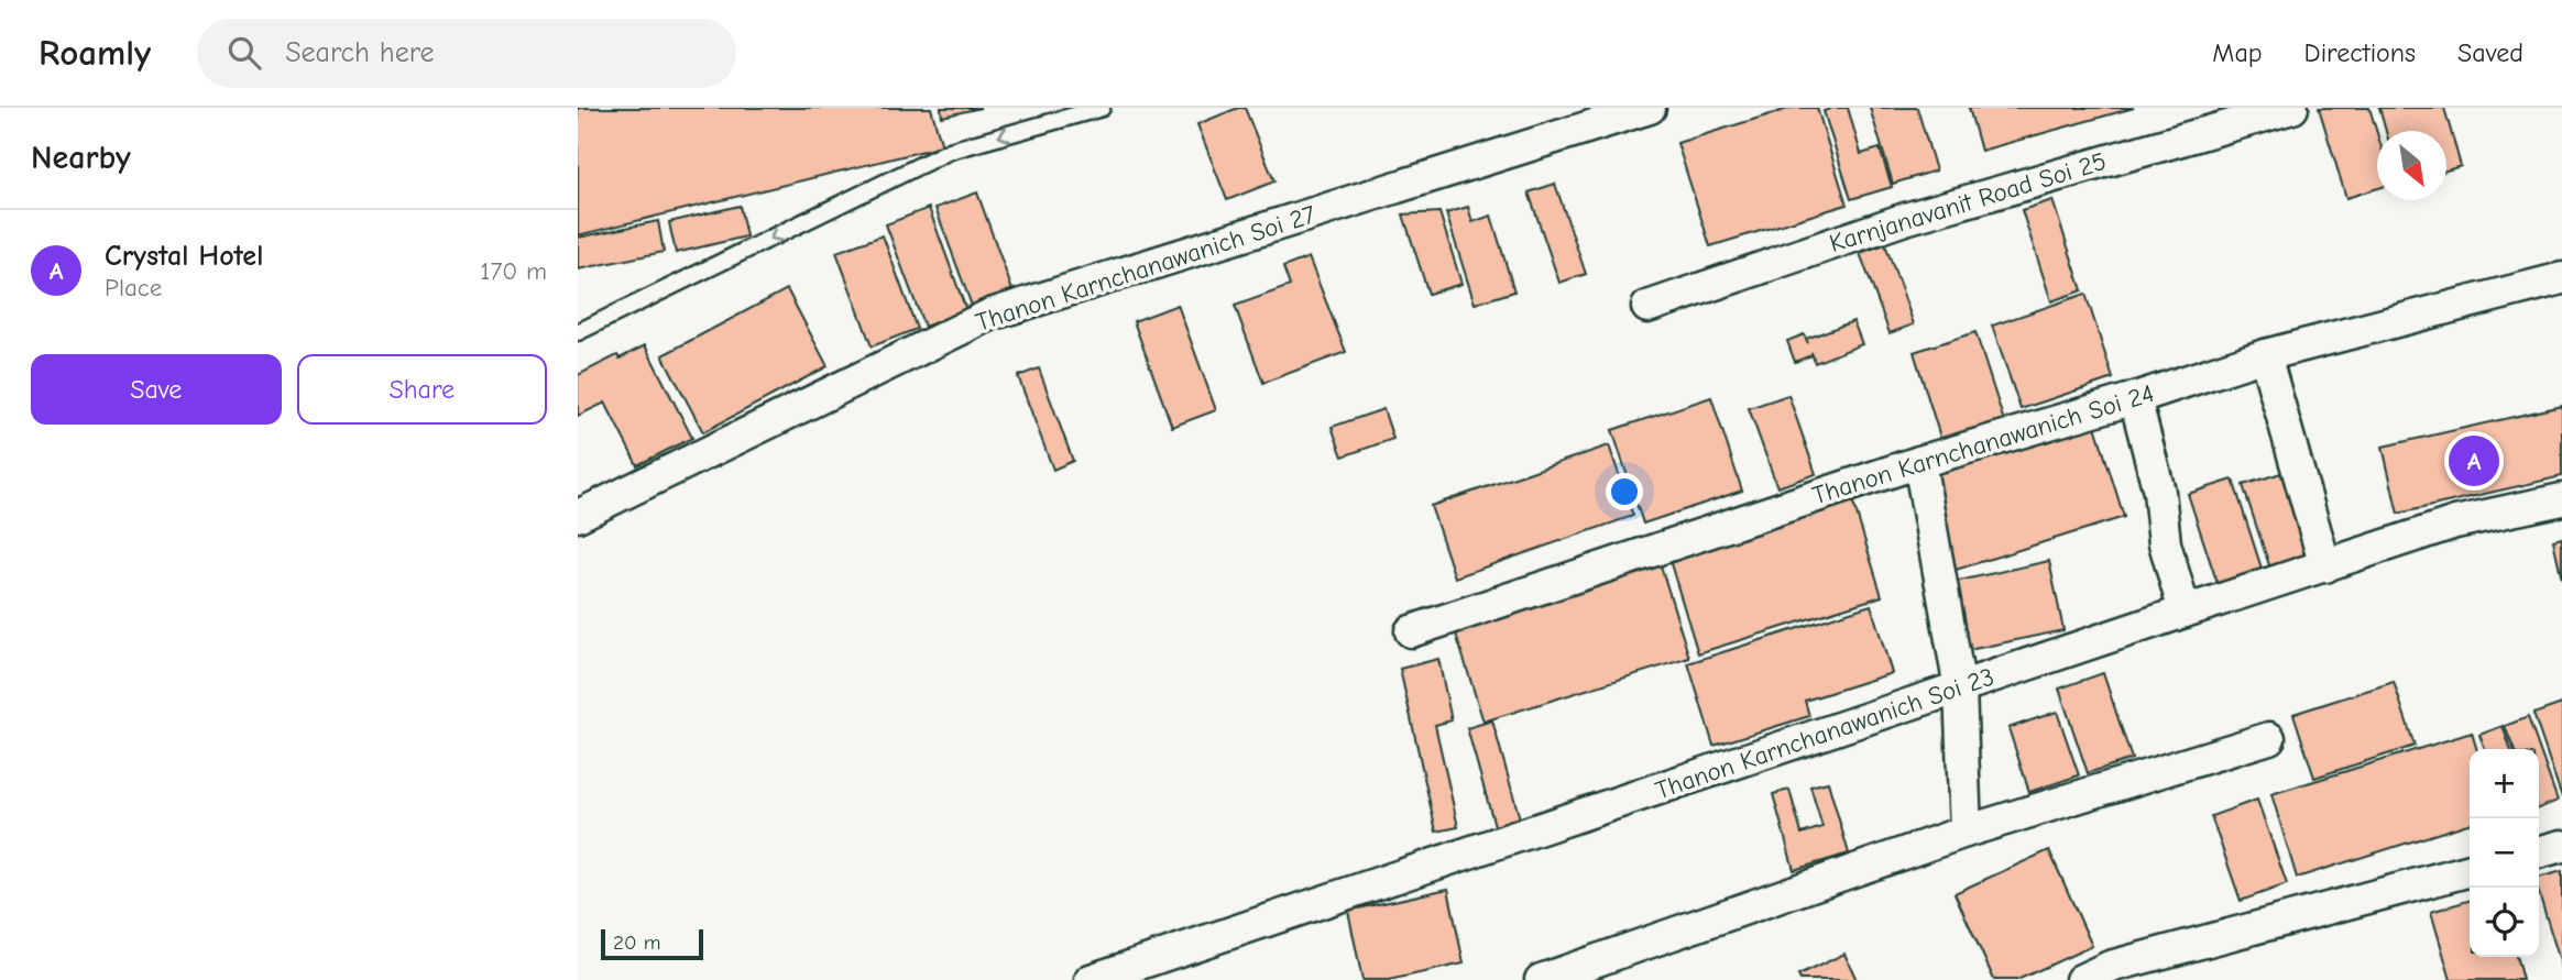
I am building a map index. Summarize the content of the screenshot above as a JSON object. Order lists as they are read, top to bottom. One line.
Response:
{"streets":{"street":["Karnjanavanit Road Soi 25","Thanon Karnchanawanich Soi 27","Thanon Karnchanawanich Soi 24","Thanon Karnchanawanich Soi 23"]},"scale_bar":"20 m","north":"bottom right","page":{"header":"Roamly","search":"Search here","nav":["Map","Directions","Saved"],"heading":"Nearby","list":[{"mark":"A","name":"Crystal Hotel","note":"Place","value":"170 m"}],"buttons":["Save","Share"],"pins":"A","map_buttons":["+","−"],"scale":"20 m"}}
